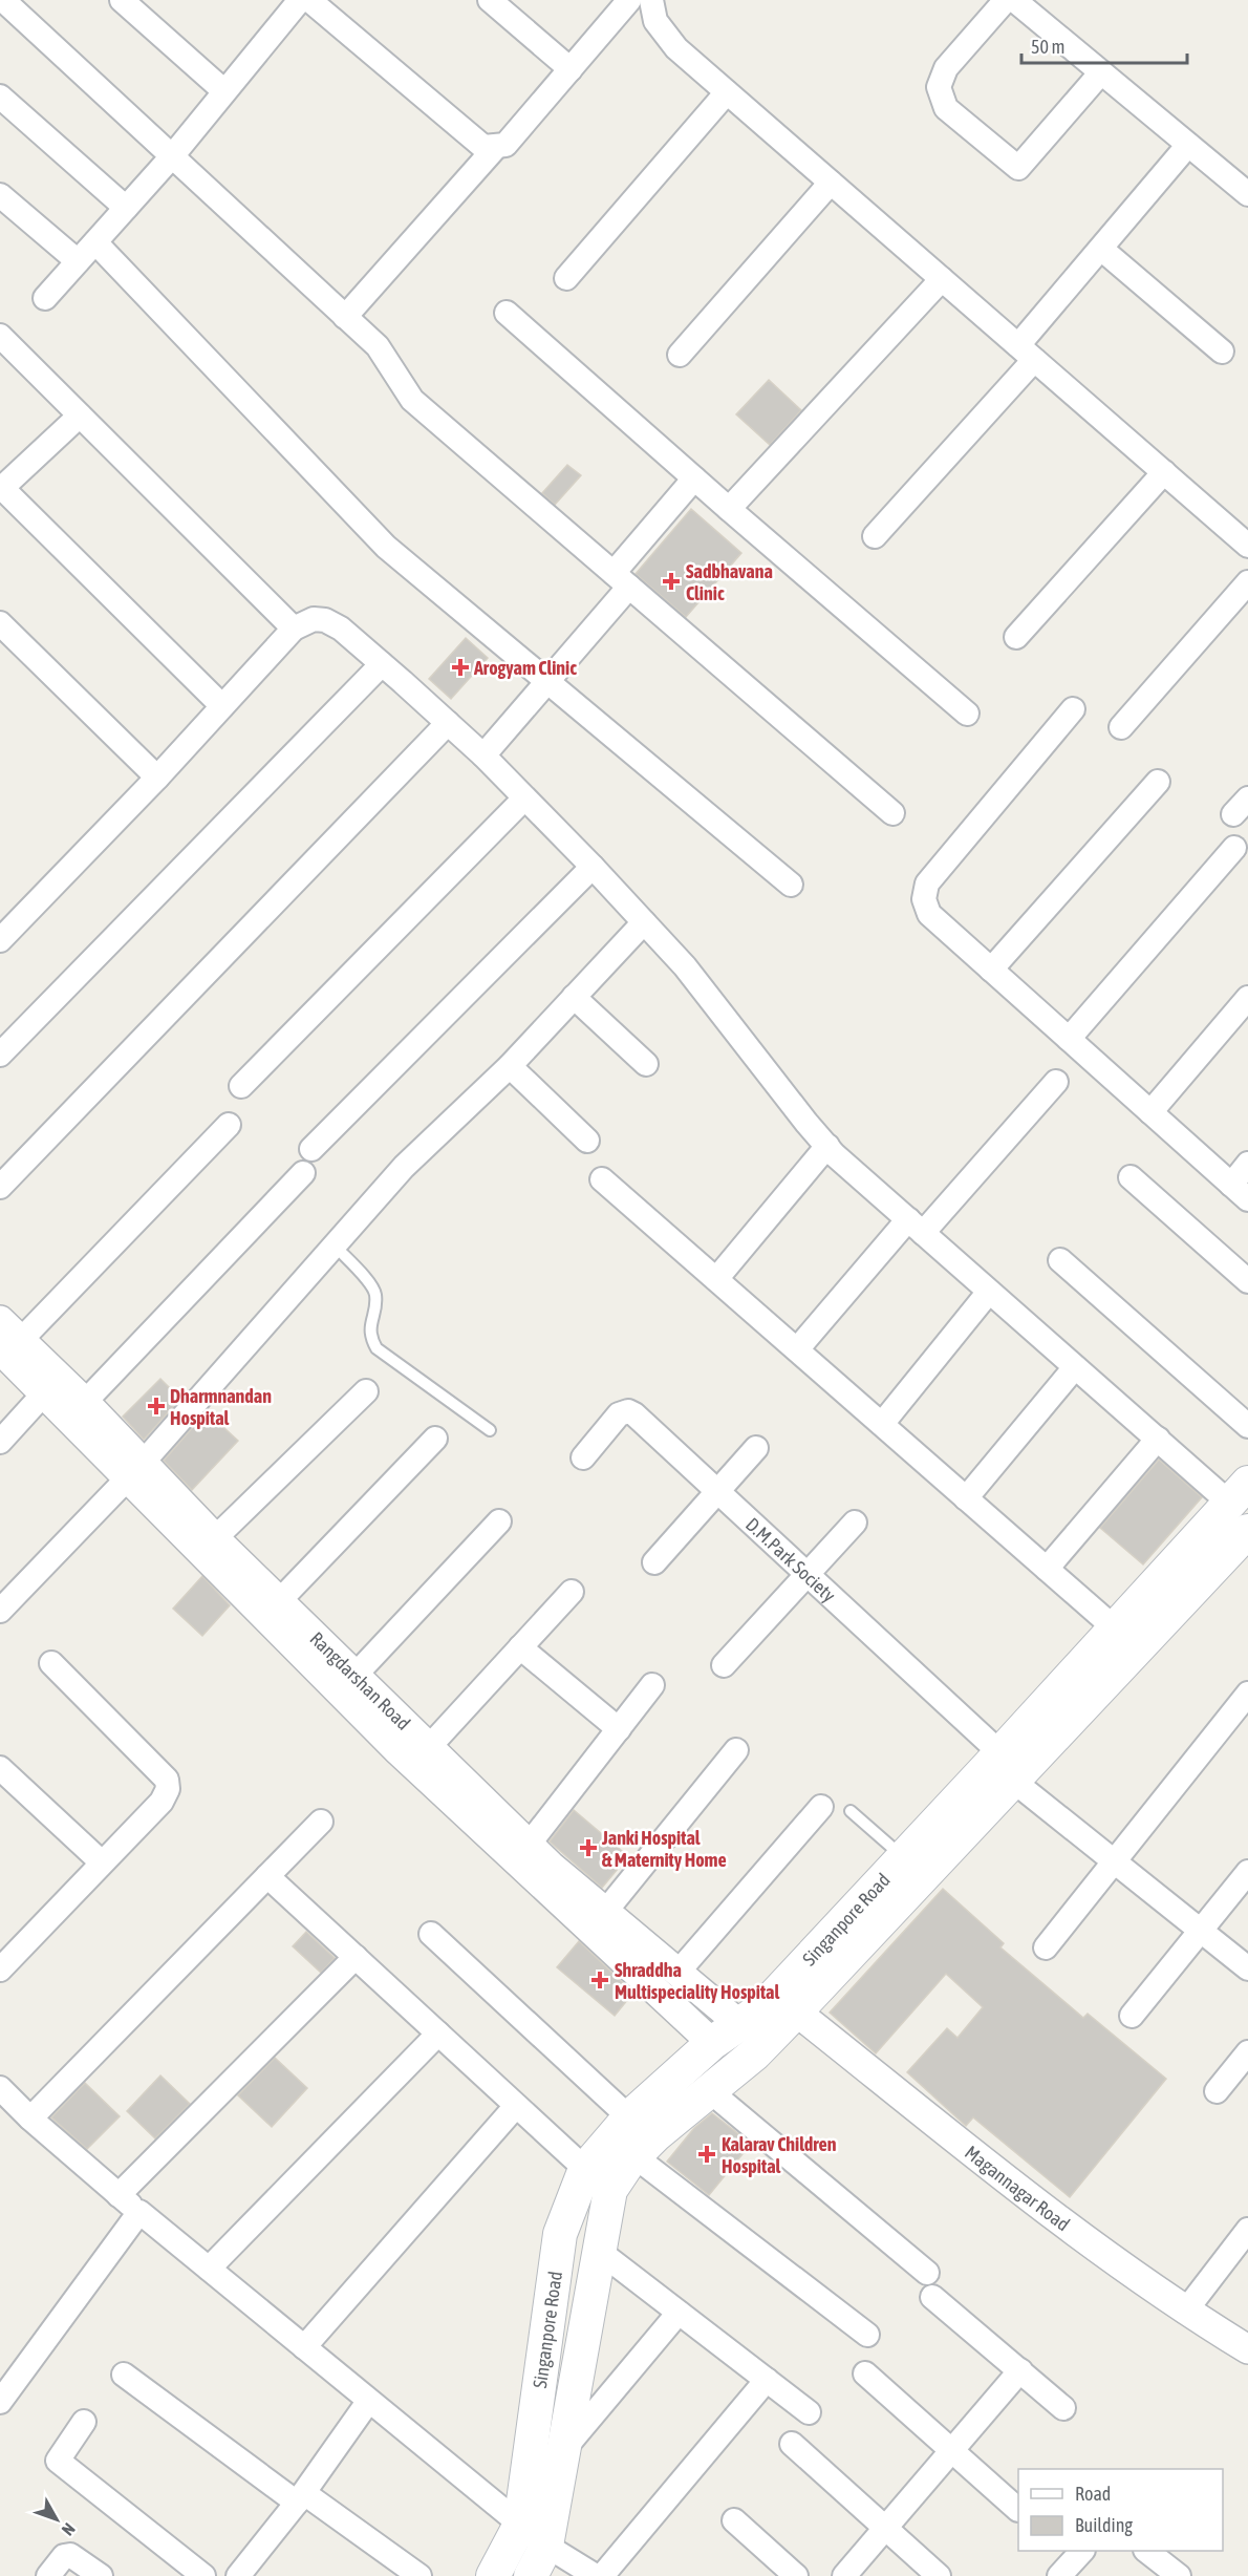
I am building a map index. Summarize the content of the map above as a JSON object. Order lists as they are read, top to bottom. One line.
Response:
{"streets":{"main road":["Singanpore Road"],"street":["D.M.Park Society","Rangdarshan Road","Magannagar Road"]},"crossings":[["D.M.Park Society","Singanpore Road"],["Rangdarshan Road","Singanpore Road"],["Singanpore Road","Magannagar Road"]],"places":{"health":["Sadbhavana Clinic","Arogyam Clinic","Dharmnandan Hospital","Janki Hospital & Maternity Home","Shraddha Multispeciality Hospital","Kalarav Children Hospital"]},"legend":["Road","Building"],"scale_bar":"50 m","north":"bottom right"}
